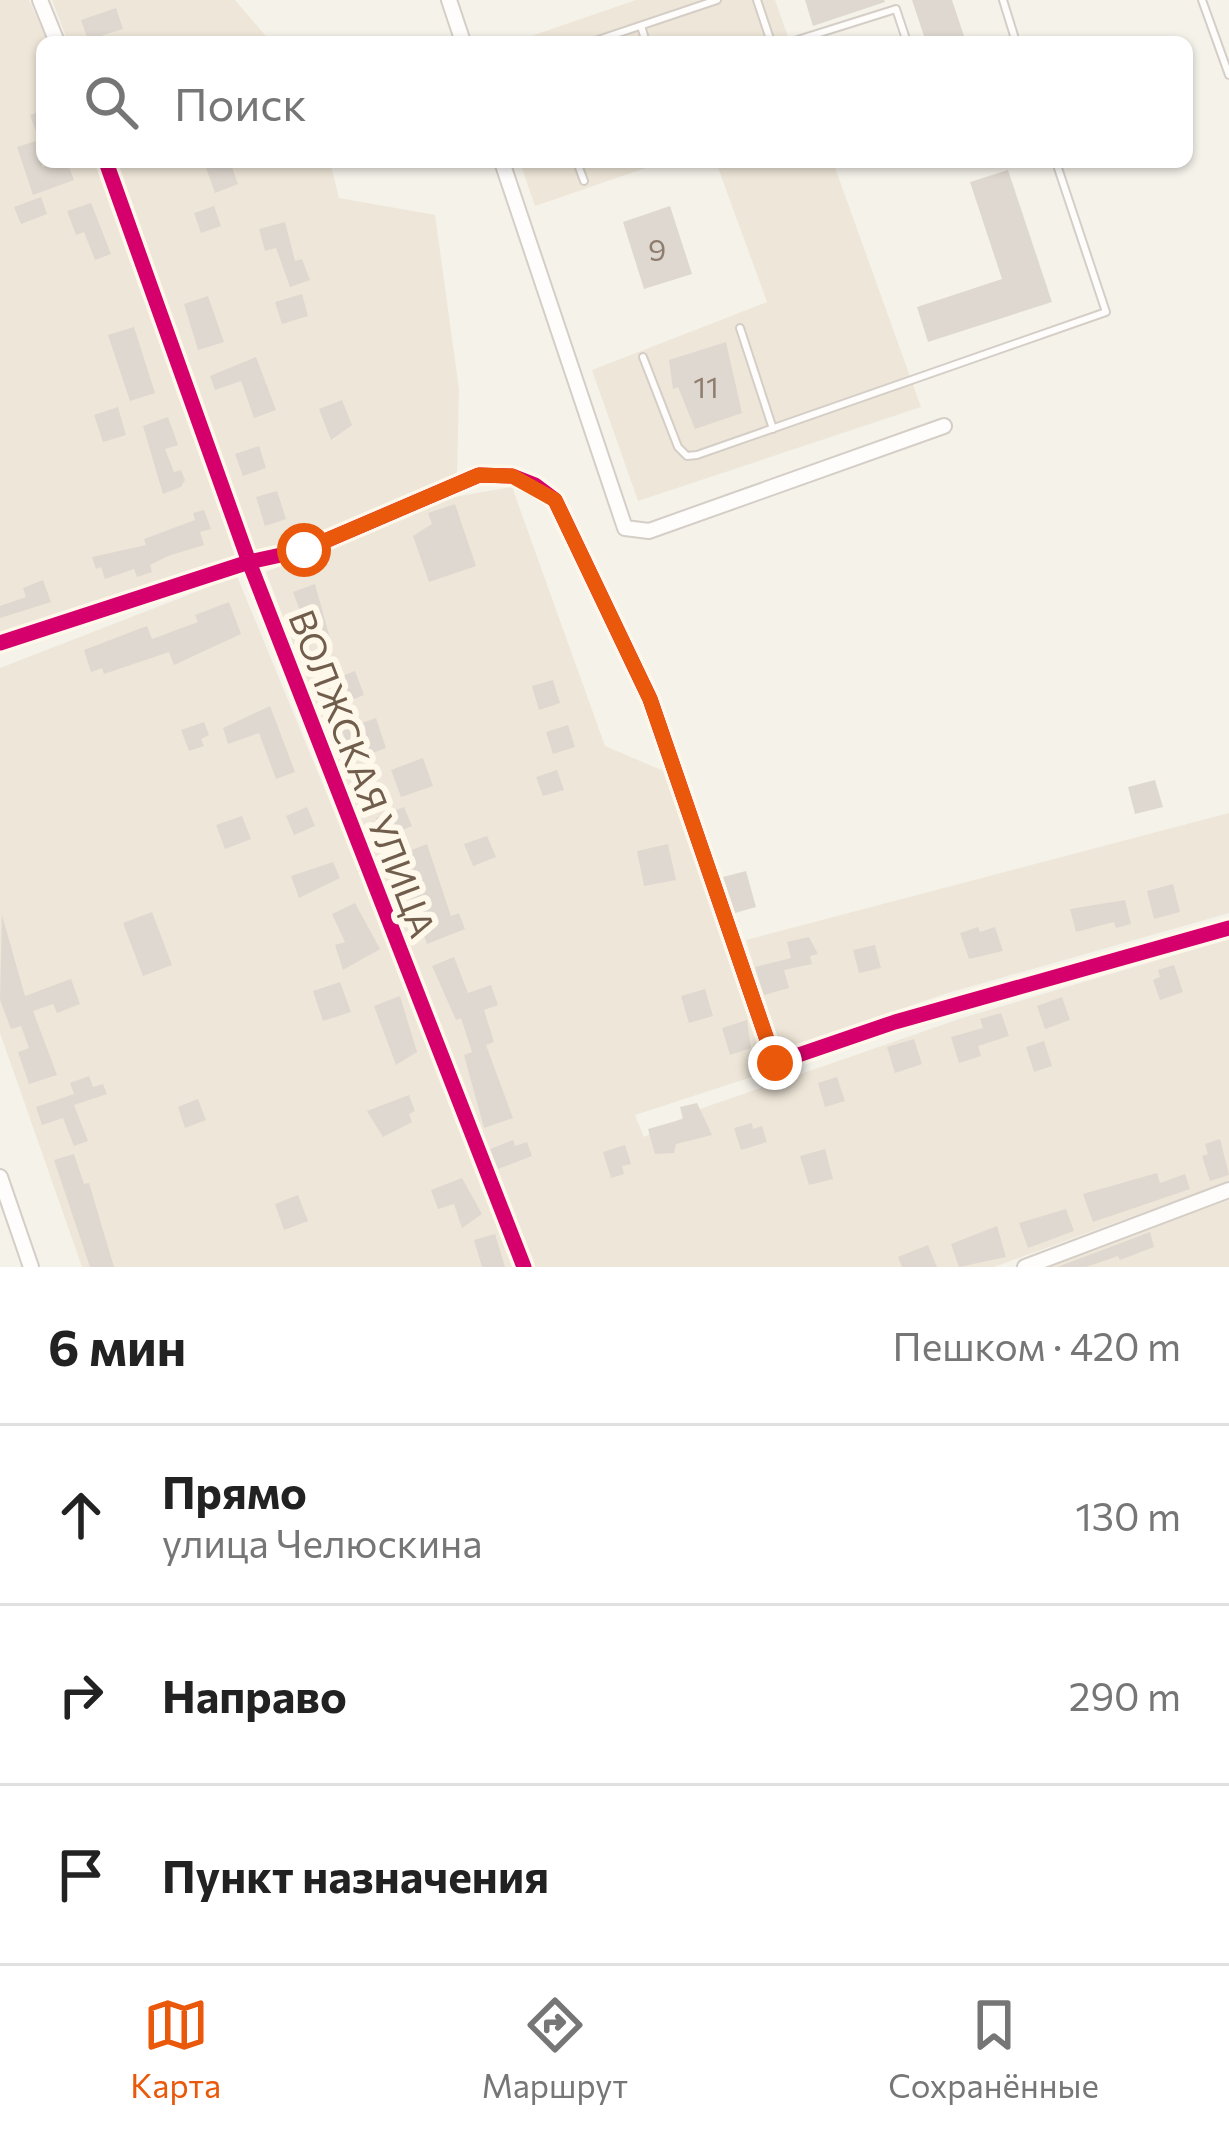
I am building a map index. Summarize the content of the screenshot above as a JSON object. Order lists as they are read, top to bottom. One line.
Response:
{"streets":{"street":["ВОЛЖСКАЯ УЛИЦА"]},"house_numbers":["9","11"],"page":{"search":"Поиск","heading":["6 мин","Пешком · 420 m"],"list":[["Прямо","улица Челюскина","130 m"],["Направо","290 m"],"Пункт назначения"],"nav":["Карта","Маршрут","Сохранённые"]}}
